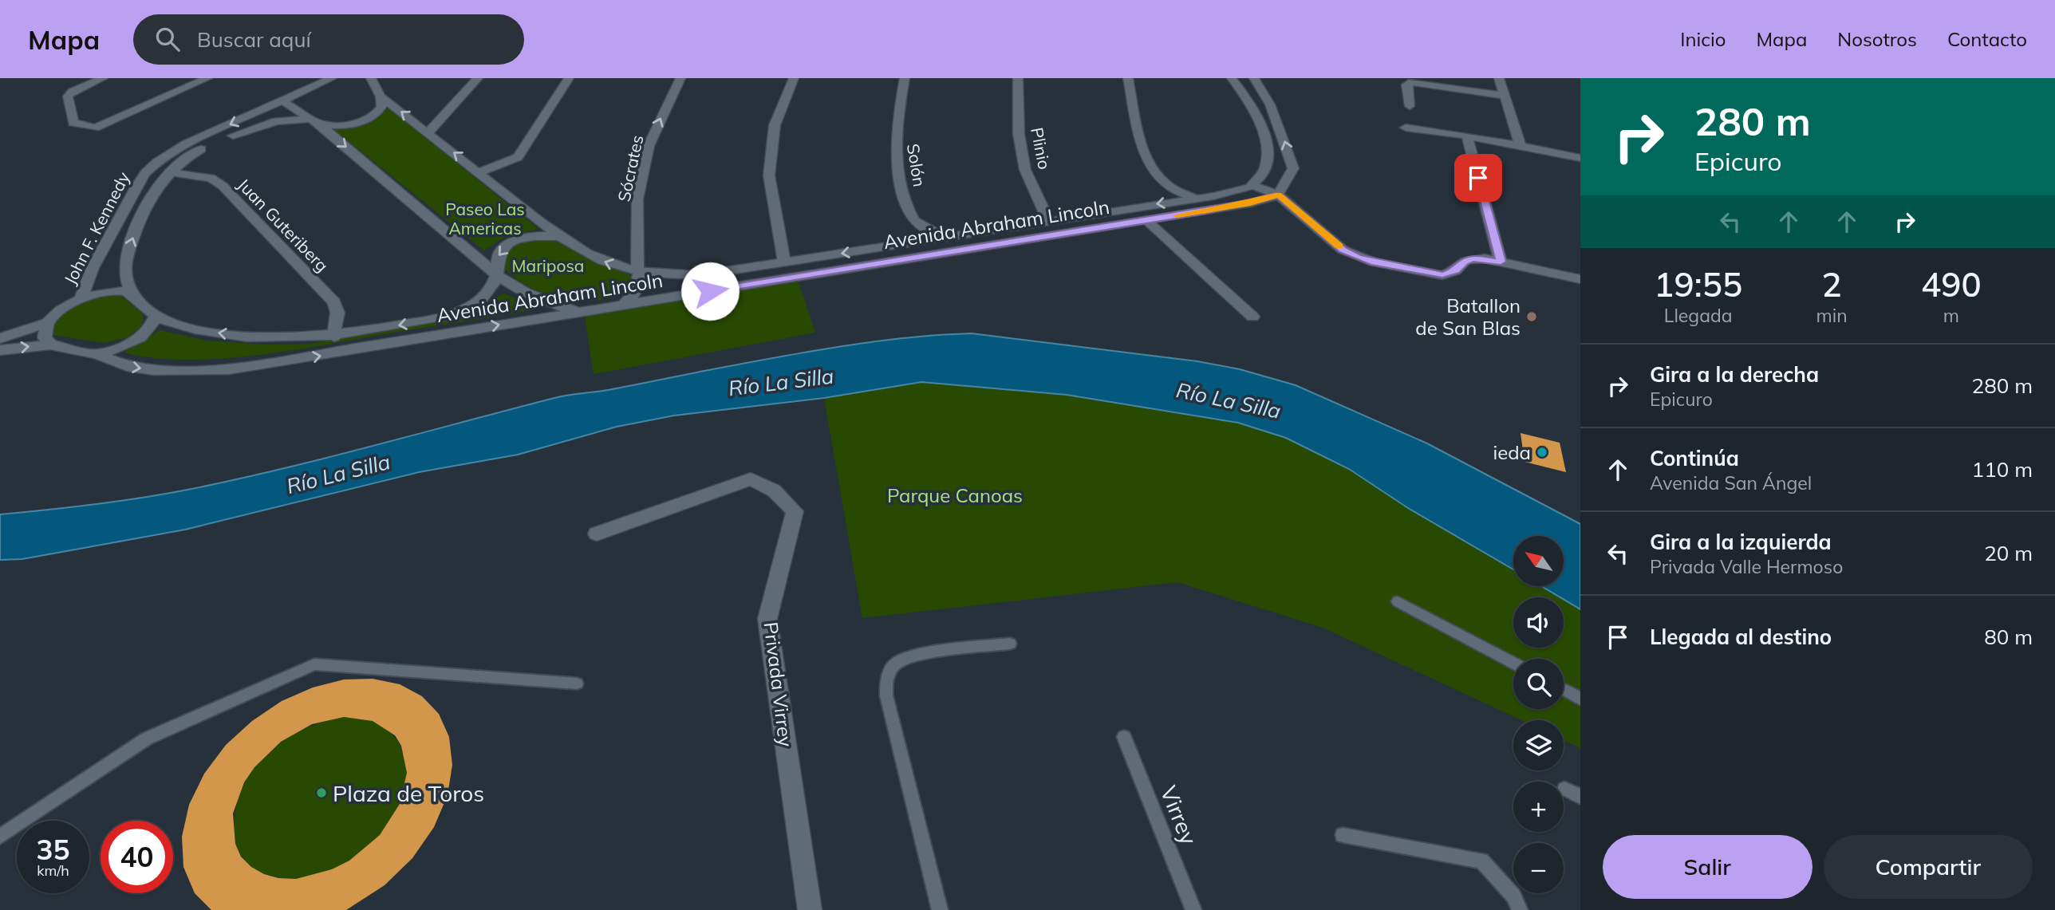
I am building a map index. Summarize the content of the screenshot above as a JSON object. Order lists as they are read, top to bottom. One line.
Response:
{"streets":{"street":["Plinio","Solón","Sócrates","Avenida Abraham Lincoln","Juan Guteriberg","John F. Kennedy","Privada Virrey"],"lane":["Virrey"]},"crossings":[["Plinio","Avenida Abraham Lincoln"],["Solón","Avenida Abraham Lincoln"],["Sócrates","Avenida Abraham Lincoln"],["Avenida Abraham Lincoln","Juan Guteriberg"],["Avenida Abraham Lincoln","John F. Kennedy"],["Juan Guteriberg","John F. Kennedy"]],"water":["Río La Silla"],"parks":["Paseo Las Americas","Mariposa","Parque Canoas"],"places":["Batallon de San Blas","ieda","Plaza de Toros"],"north":"top left","page":{"header":"Mapa","search":"Buscar aquí","nav":["Inicio","Mapa","Nosotros","Contacto"],"turn":["280 m","Epicuro"],"eta":["19:55","Llegada","2","min","490","m"],"list":[{"name":"Gira a la derecha","note":"Epicuro","value":"280 m"},{"name":"Continúa","note":"Avenida San Ángel","value":"110 m"},{"name":"Gira a la izquierda","note":"Privada Valle Hermoso","value":"20 m"},{"name":"Llegada al destino","value":"80 m"}],"map_buttons":["+","−"],"speed":"35 km/h","limit":"40","buttons":["Salir","Compartir"]}}
